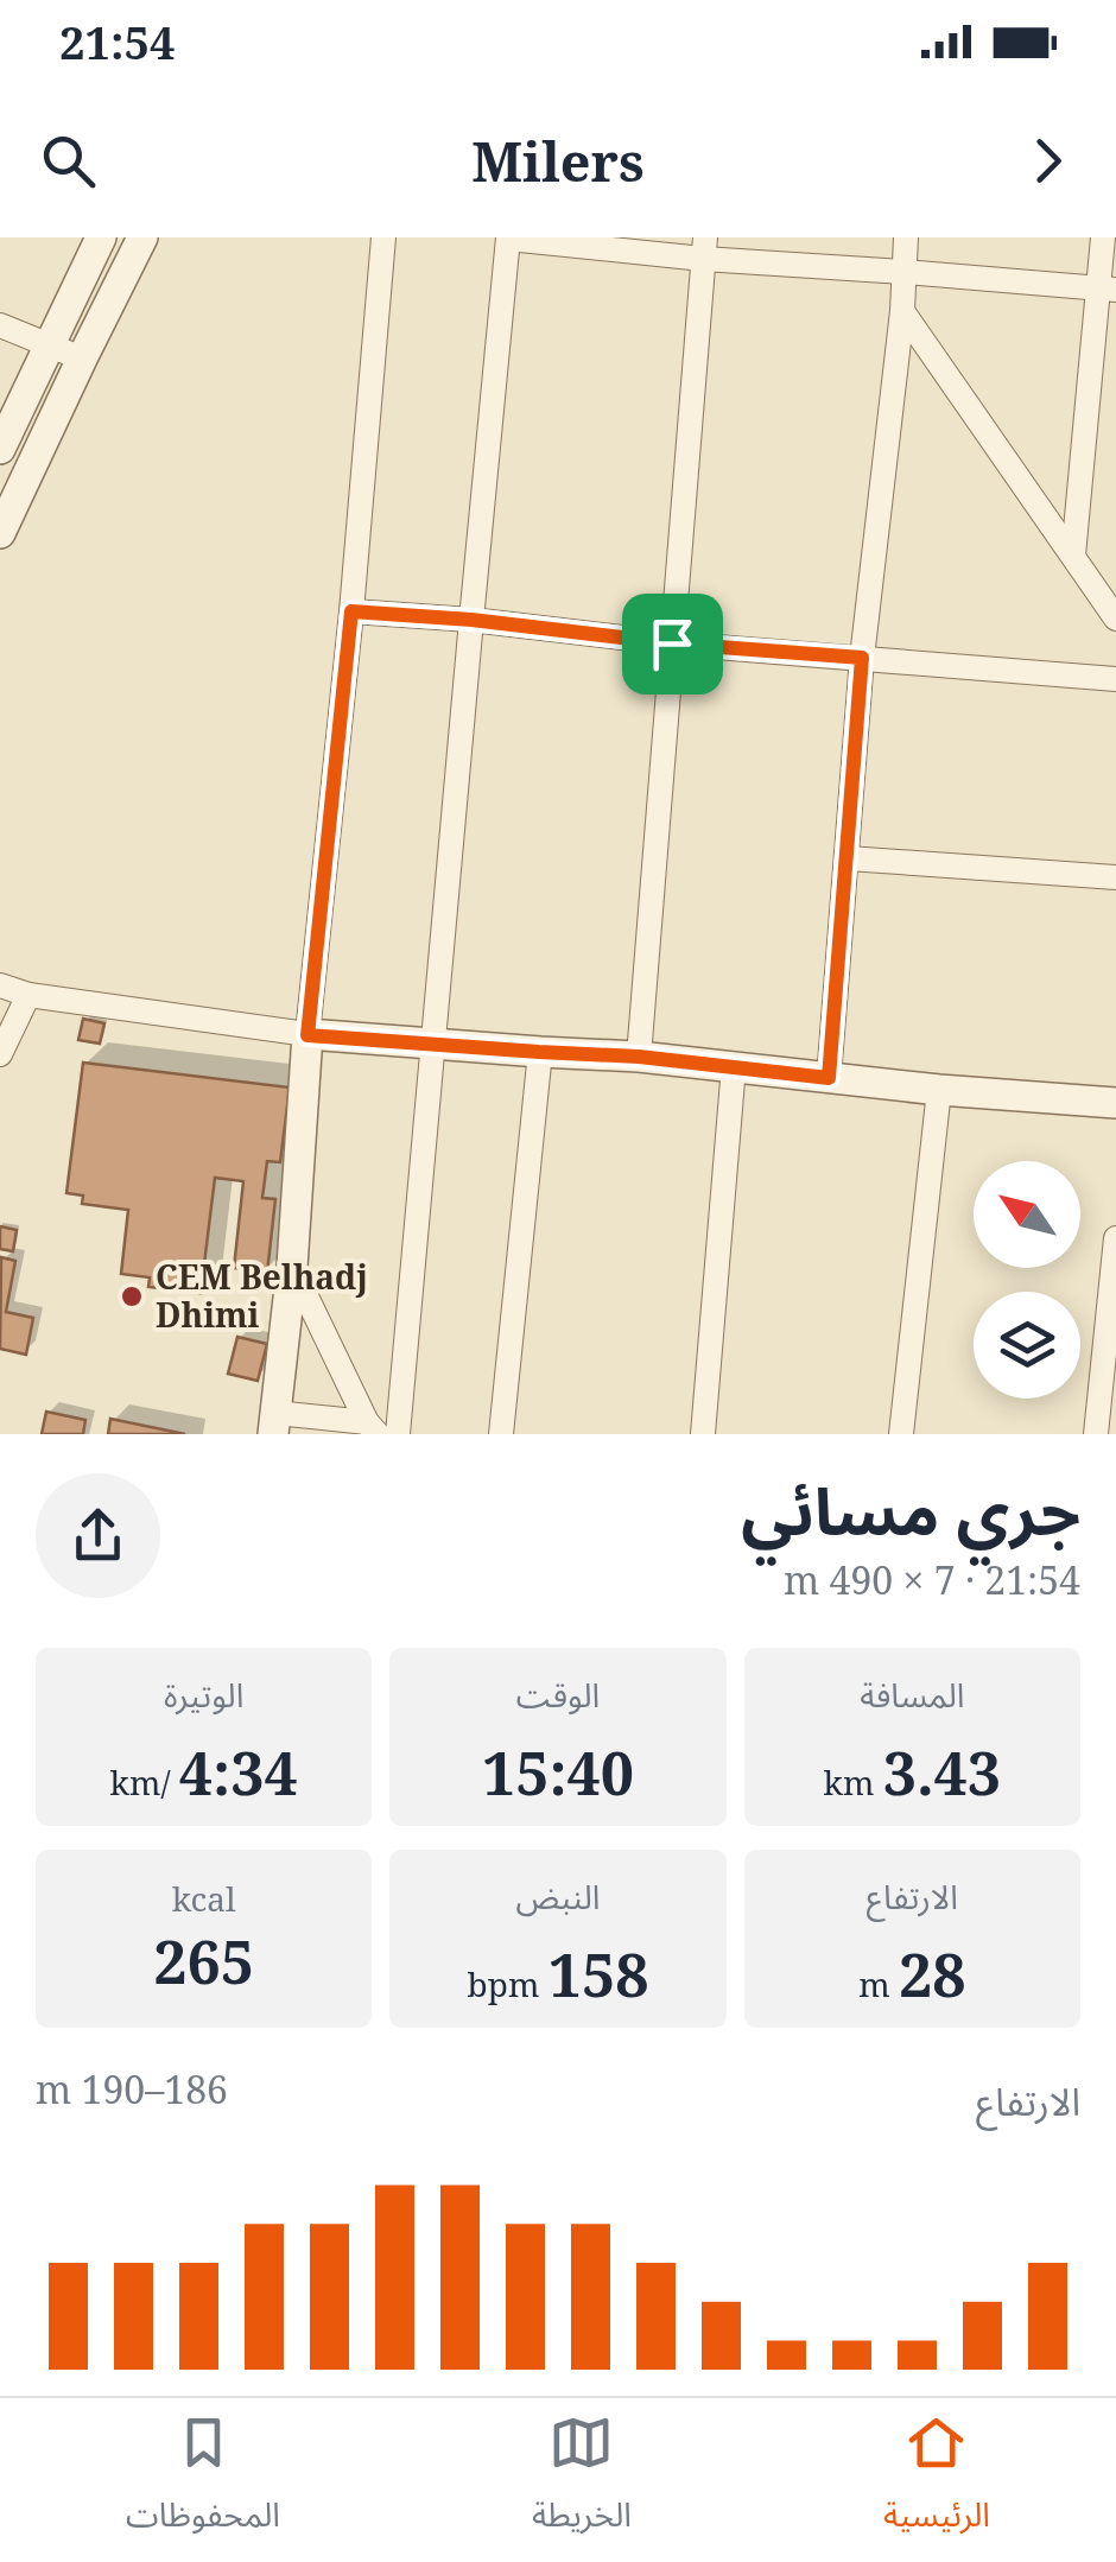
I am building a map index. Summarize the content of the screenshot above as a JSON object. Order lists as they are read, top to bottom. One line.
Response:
{"places":["CEM Belhadj Dhimi"],"north":"top left","page":{"status":"21:54","header":"Milers","heading":["جري مسائي","21:54 · 7 × 490 m"],"stats":[["المسافة","3.43 km"],["الوقت","15:40"],["الوتيرة","4:34 /km"],["الارتفاع","28 m"],["النبض","158 bpm"],["kcal","265"]],"chart":["الارتفاع","186–190 m"],"tabs":["الرئيسية","الخريطة","المحفوظات"]}}
